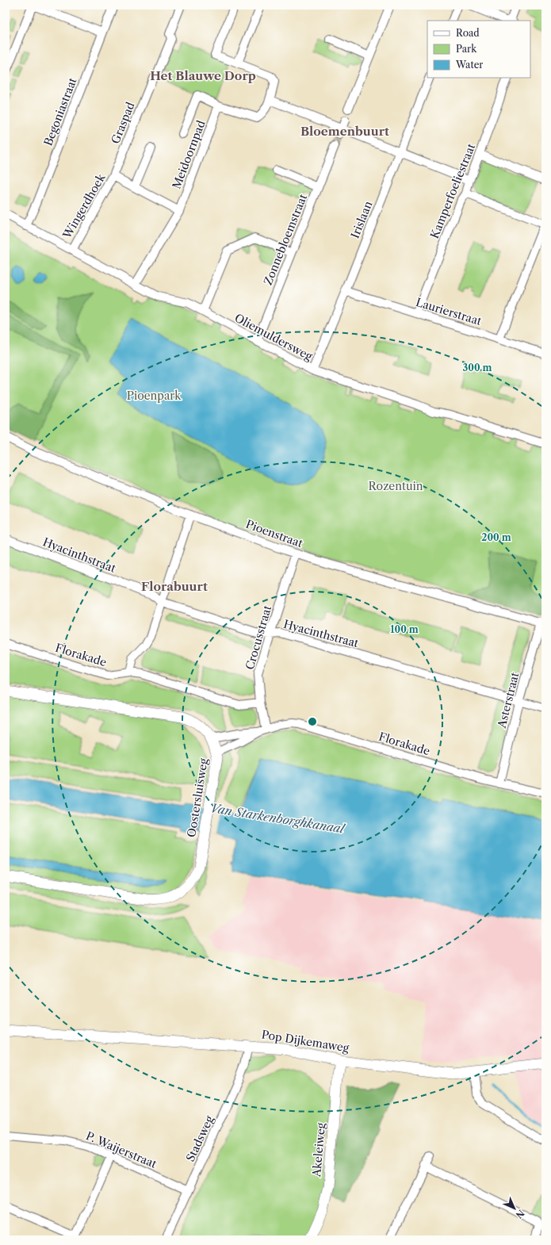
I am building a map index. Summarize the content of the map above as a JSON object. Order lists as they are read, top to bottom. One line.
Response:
{"streets":{"street":["Begoniastraat","Graspad","Meidoornpad","Kamperfoeliestraat","Wingerdhoek","Irislaan","Zonnebloemstraat","Laurierstraat","Oliemuldersweg","Pioenstraat","Hyacinthstraat","Crocusstraat","Florakade","Asterstraat","Oostersluisweg","Pop Dijkemaweg","Stadsweg","P. Waijerstraat","Akeleiweg"]},"crossings":[["Begoniastraat","Oliemuldersweg"],["Graspad","Wingerdhoek"],["Meidoornpad","Wingerdhoek"],["Kamperfoeliestraat","Laurierstraat"],["Wingerdhoek","Oliemuldersweg"],["Irislaan","Laurierstraat"],["Irislaan","Oliemuldersweg"],["Zonnebloemstraat","Oliemuldersweg"],["Pioenstraat","Crocusstraat"],["Pioenstraat","Asterstraat"],["Hyacinthstraat","Crocusstraat"],["Hyacinthstraat","Asterstraat"],["Crocusstraat","Florakade"],["Florakade","Asterstraat"],["Florakade","Oostersluisweg"],["Pop Dijkemaweg","Stadsweg"],["Pop Dijkemaweg","Akeleiweg"],["Stadsweg","P. Waijerstraat"]],"districts":["Het Blauwe Dorp","Bloemenbuurt","Florabuurt"],"water":["Van Starkenborghkanaal"],"parks":["Pioenpark","Rozentuin"],"legend":["Road","Park","Water"],"north":"bottom right","rings":["300 m","200 m","100 m"]}
